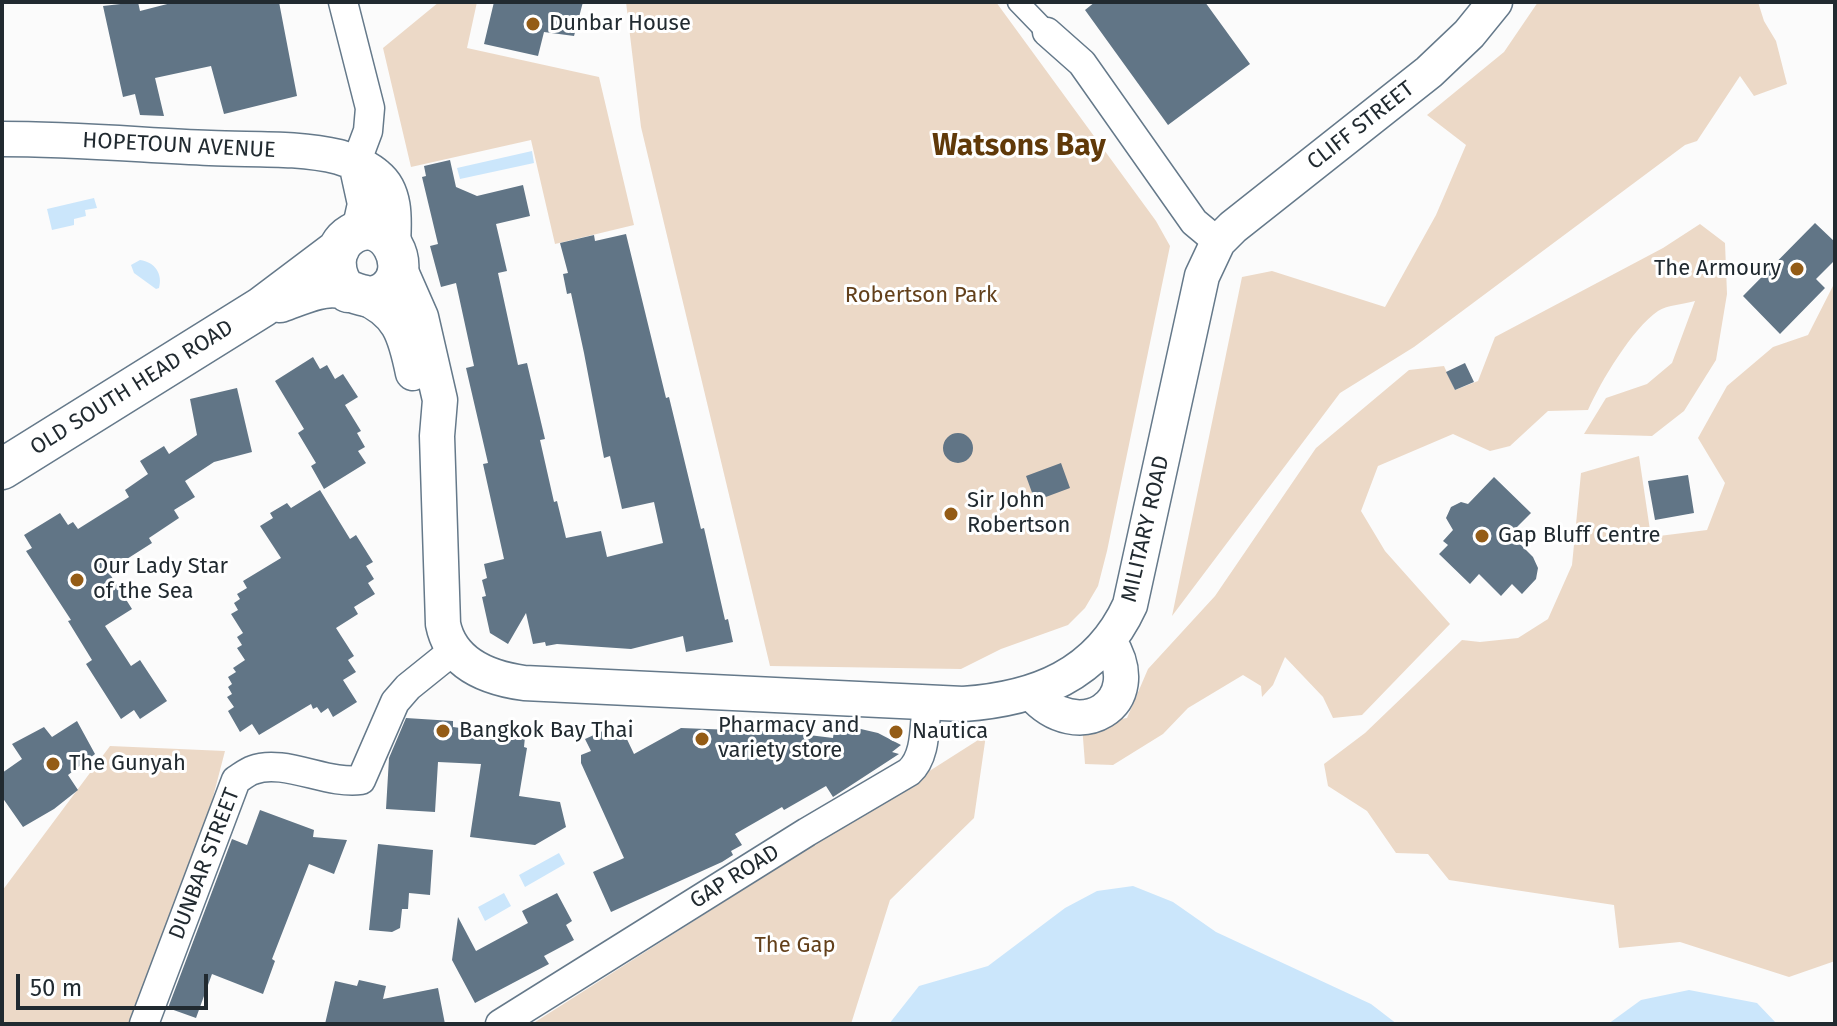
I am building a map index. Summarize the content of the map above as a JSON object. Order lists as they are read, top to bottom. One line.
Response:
{"streets":{"main road":["OLD SOUTH HEAD ROAD"],"street":["CLIFF STREET","HOPETOUN AVENUE","MILITARY ROAD","DUNBAR STREET","GAP ROAD"]},"crossings":[["CLIFF STREET","MILITARY ROAD"],["MILITARY ROAD","DUNBAR STREET"],["MILITARY ROAD","GAP ROAD"]],"districts":["Watsons Bay"],"parks":["Robertson Park","The Gap"],"places":["Dunbar House","The Armoury","Sir John Robertson","Gap Bluff Centre","Our Lady Star of the Sea","Bangkok Bay Thai","Nautica","Pharmacy and variety store","The Gunyah"],"scale_bar":"50 m"}
